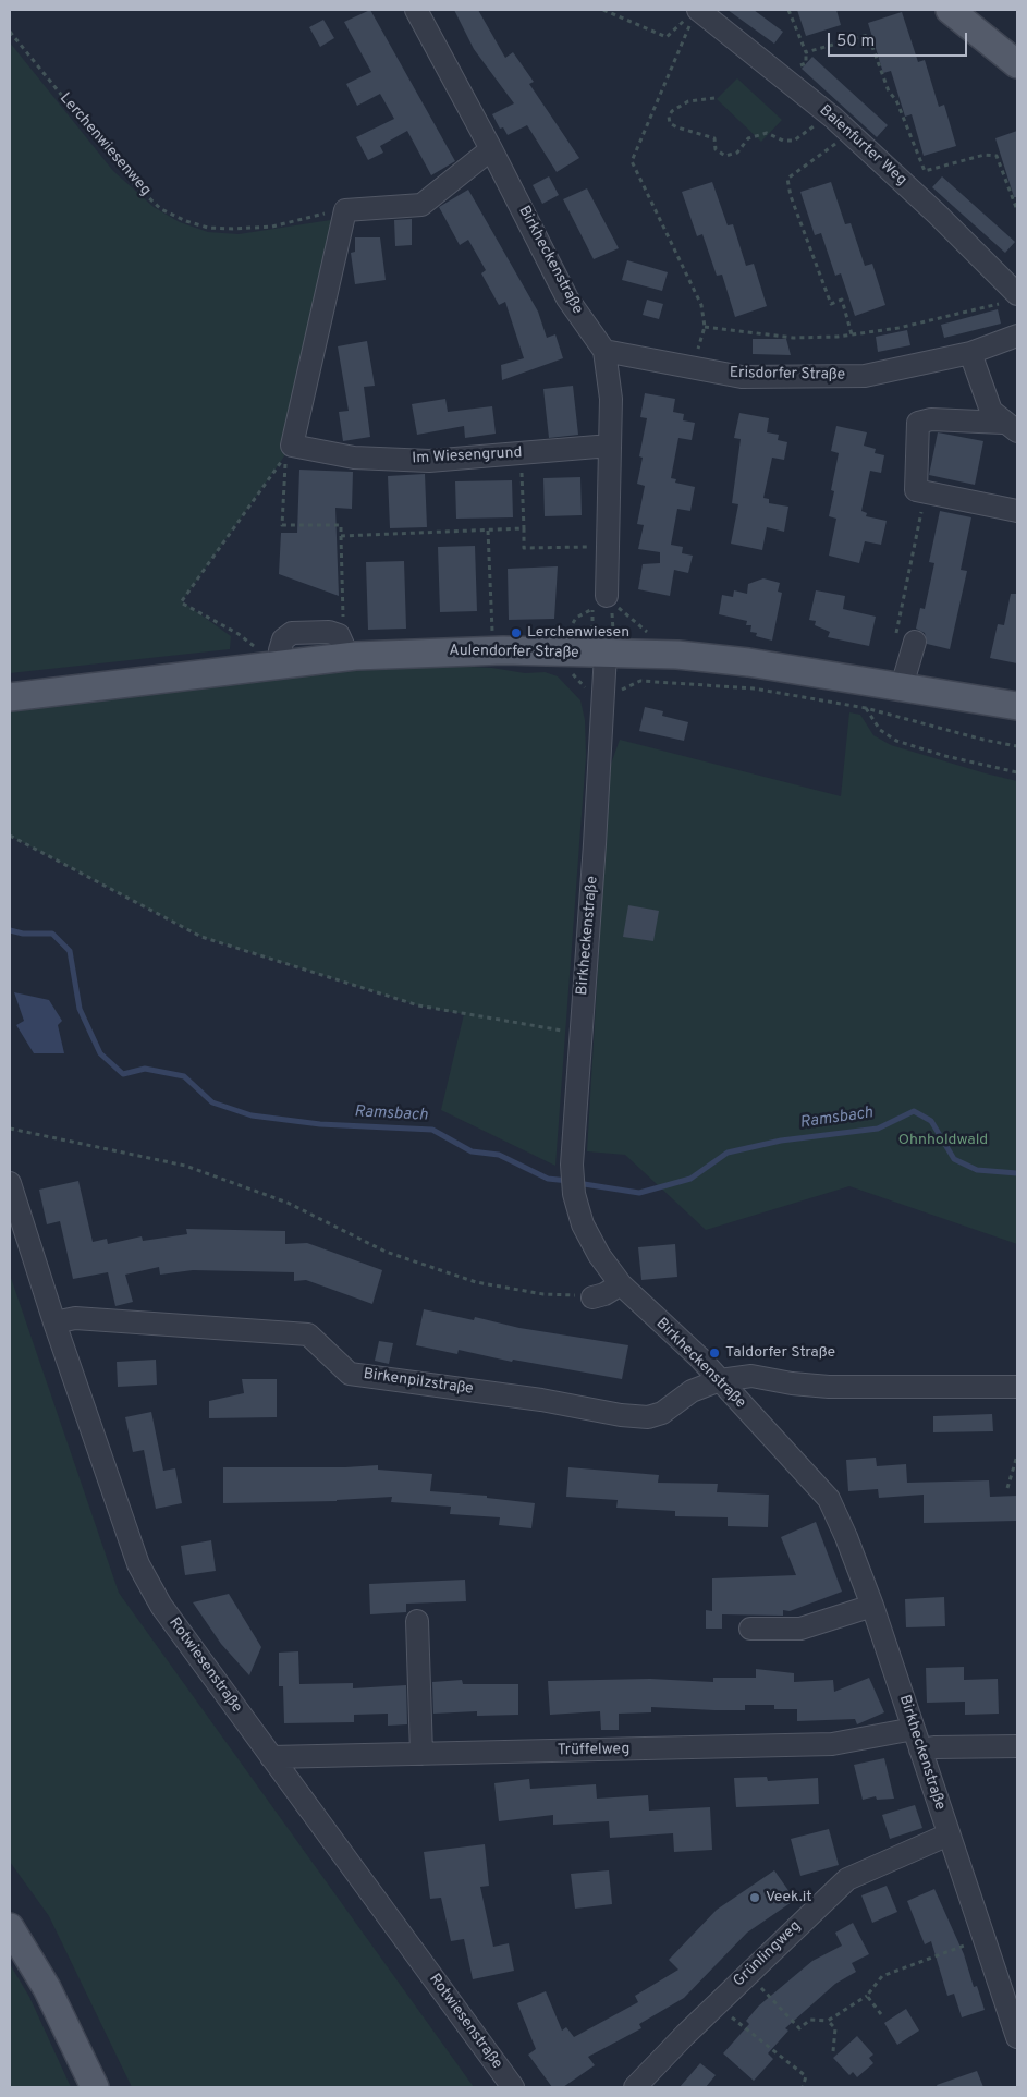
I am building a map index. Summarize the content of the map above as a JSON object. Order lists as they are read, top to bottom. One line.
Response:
{"streets":{"main road":["Aulendorfer Straße"],"street":["Baienfurter Weg","Birkheckenstraße","Erisdorfer Straße","Im Wiesengrund","Birkenpilzstraße","Rotwiesenstraße","Trüffelweg","Grünlingweg"],"path":["Lerchenwiesenweg"]},"crossings":[["Birkheckenstraße","Erisdorfer Straße"],["Birkheckenstraße","Im Wiesengrund"],["Birkheckenstraße","Aulendorfer Straße"],["Birkheckenstraße","Birkenpilzstraße"],["Birkheckenstraße","Trüffelweg"],["Birkheckenstraße","Grünlingweg"],["Birkenpilzstraße","Rotwiesenstraße"],["Rotwiesenstraße","Trüffelweg"]],"water":["Ramsbach"],"parks":["Ohnholdwald"],"places":["Lerchenwiesen","Taldorfer Straße","Veek.it"],"scale_bar":"50 m"}
